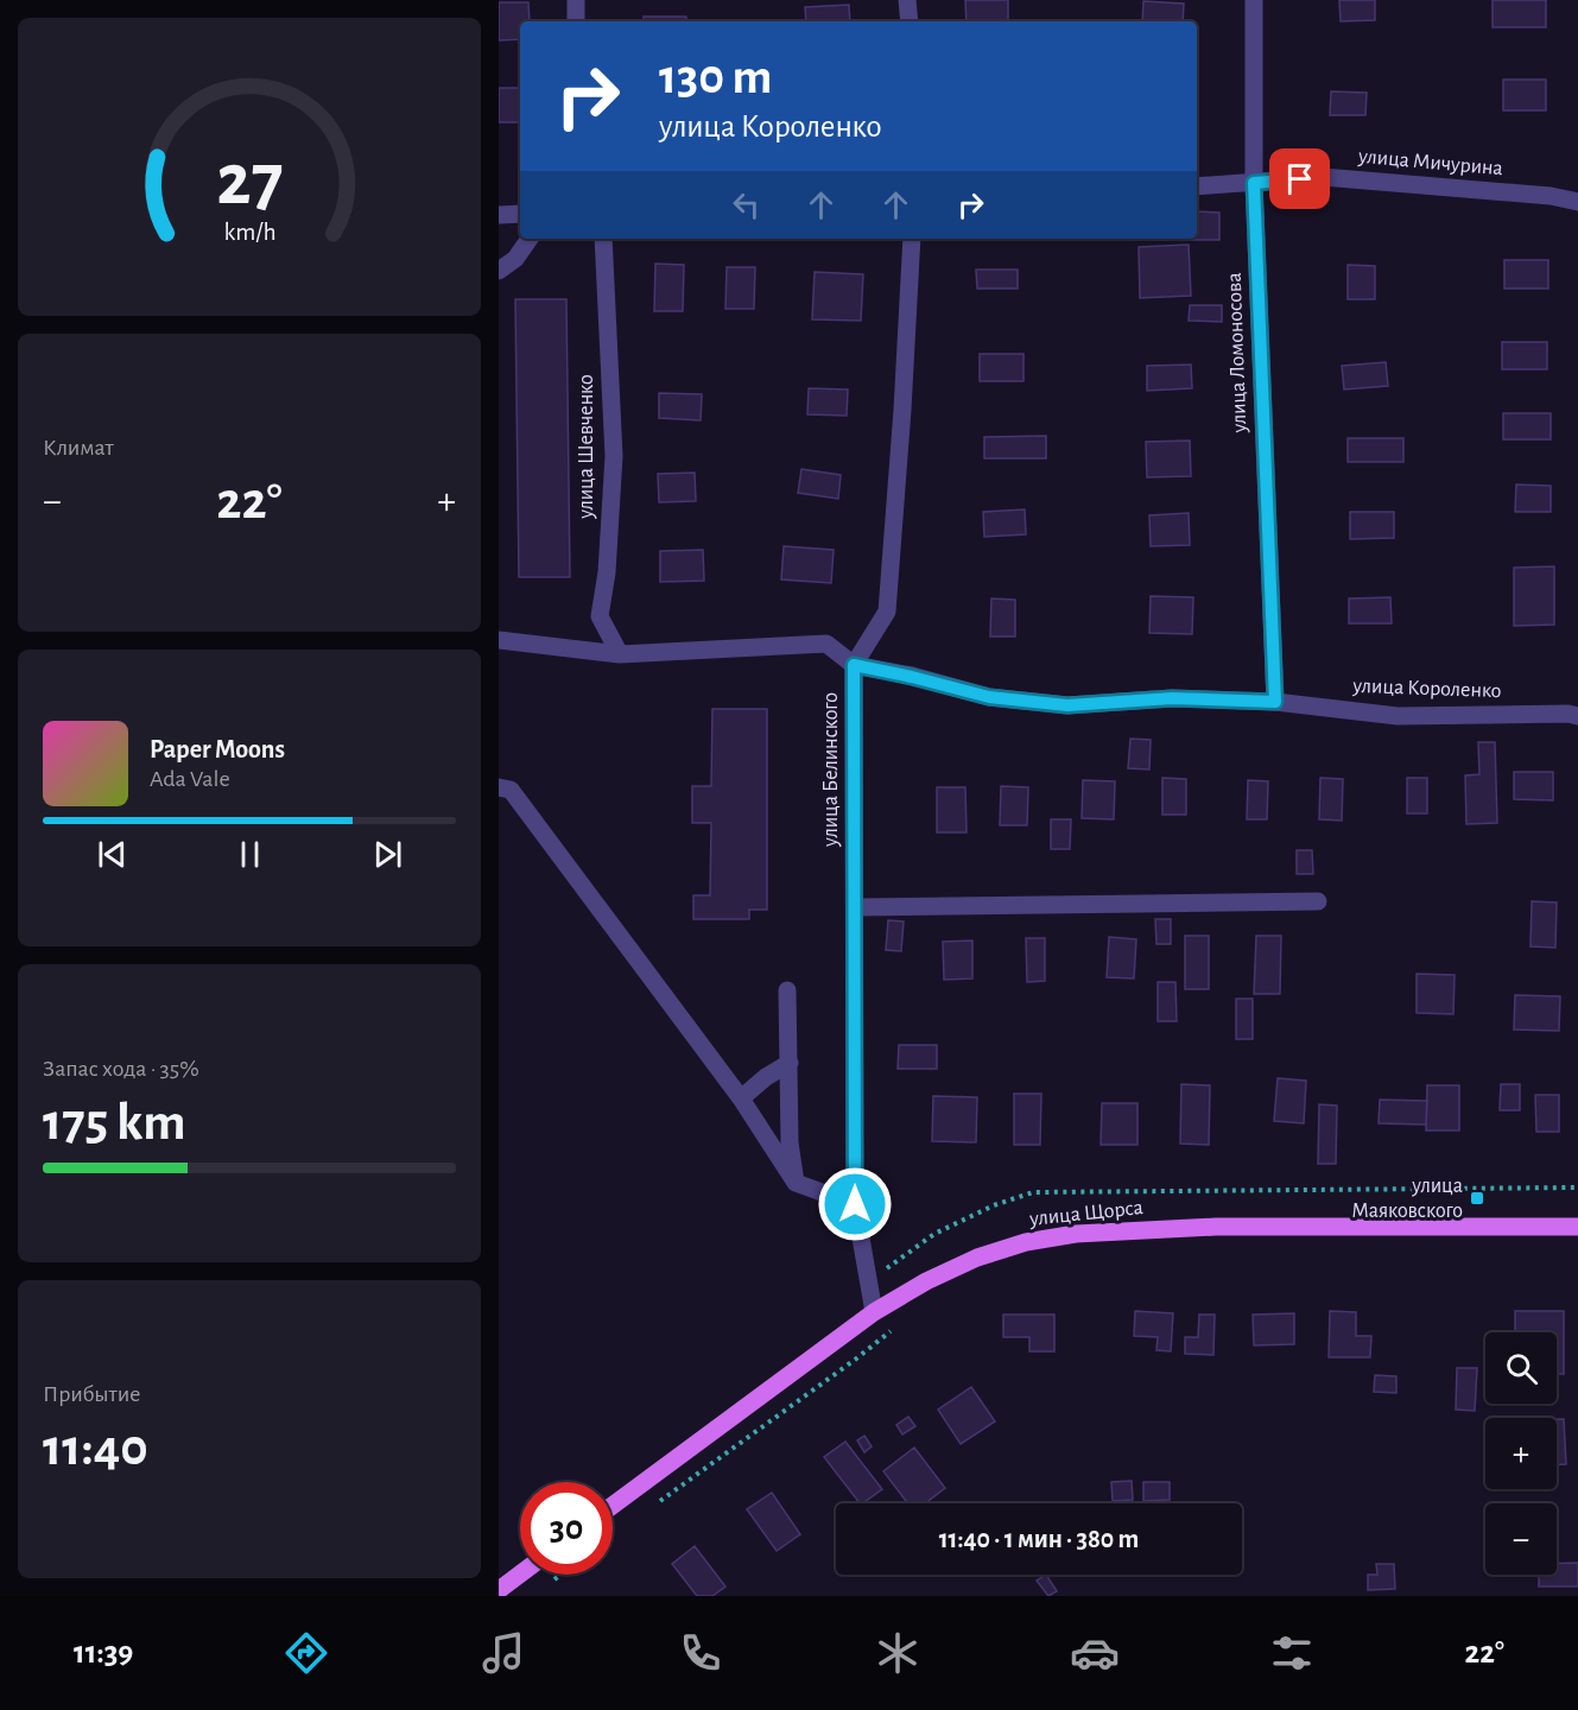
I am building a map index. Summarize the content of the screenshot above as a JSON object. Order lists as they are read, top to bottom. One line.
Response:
{"streets":{"main road":["улица Щорса"],"street":["улица Мичурина","улица Ломоносова","улица Шевченко","улица Короленко","улица Белинского"]},"crossings":[["улица Мичурина","улица Ломоносова"],["улица Ломоносова","улица Короленко"],["улица Короленко","улица Белинского"],["улица Белинского","улица Щорса"]],"places":{"transit":["улица Маяковского"]},"page":{"turn":["130 m","улица Короленко"],"tile":["Климат",["Запас хода · 35%","175 km"],["Прибытие","11:40"]],"heat":["−","22°","+"],"song":["Paper Moons","Ada Vale"],"map_buttons":["+","−"],"limit":"30","trip":"11:40 · 1 мин · 380 m","tabs":["11:39","22°"],"gauge":["27","km/h"]}}
